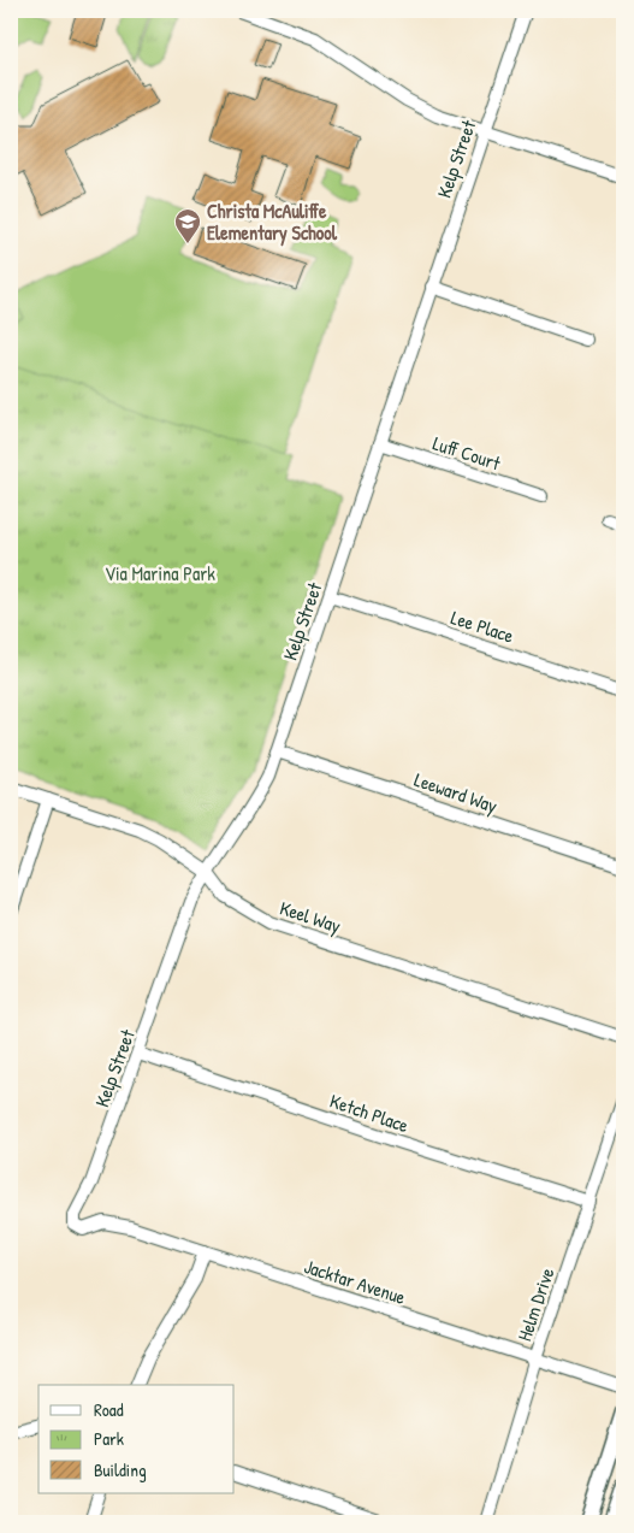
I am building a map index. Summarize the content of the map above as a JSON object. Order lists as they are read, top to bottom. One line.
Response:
{"streets":{"street":["Kelp Street","Luff Court","Lee Place","Leeward Way","Keel Way","Ketch Place","Jacktar Avenue","Helm Drive"]},"crossings":[["Kelp Street","Luff Court"],["Kelp Street","Lee Place"],["Kelp Street","Leeward Way"],["Kelp Street","Keel Way"],["Kelp Street","Ketch Place"],["Kelp Street","Jacktar Avenue"],["Ketch Place","Helm Drive"],["Jacktar Avenue","Helm Drive"]],"parks":["Via Marina Park"],"places":{"school or university":["Christa McAuliffe Elementary School"]},"legend":["Road","Park","Building"]}
